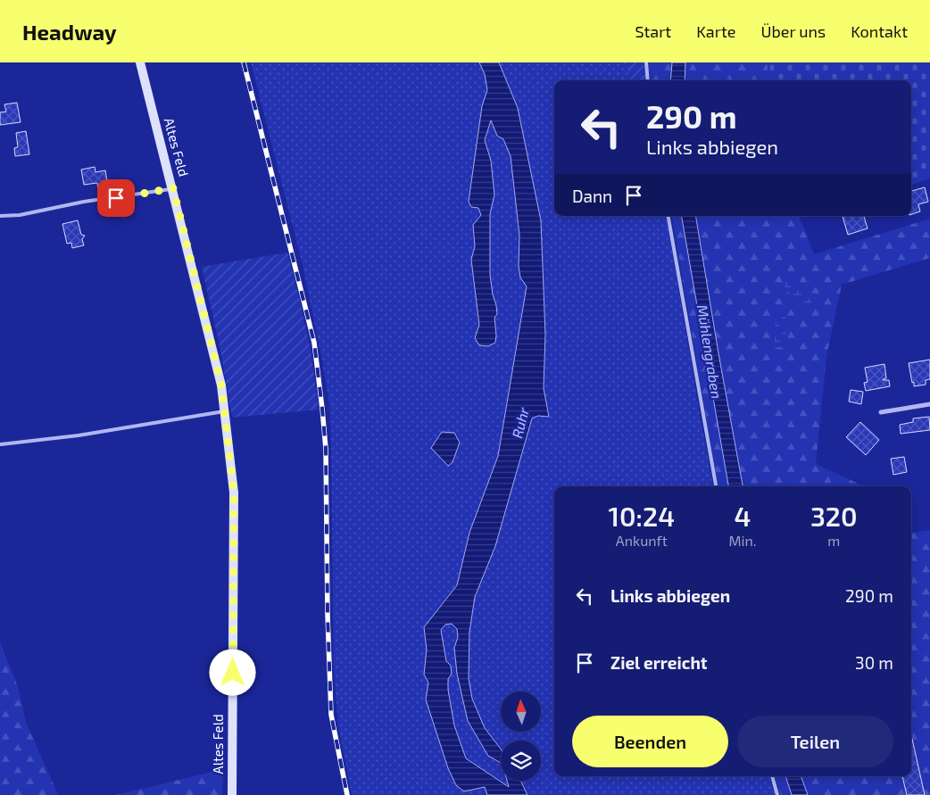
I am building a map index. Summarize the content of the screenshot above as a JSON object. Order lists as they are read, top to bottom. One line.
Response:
{"streets":{"main road":["Altes Feld"]},"water":["Mühlengraben","Ruhr"],"north":"top","page":{"header":"Headway","nav":["Start","Karte","Über uns","Kontakt"],"turn":["290 m","Links abbiegen"],"then":"Dann","eta":["10:24","Ankunft","4","Min.","320","m"],"list":[{"name":"Links abbiegen","value":"290 m"},{"name":"Ziel erreicht","value":"30 m"}],"buttons":["Beenden","Teilen"]}}
